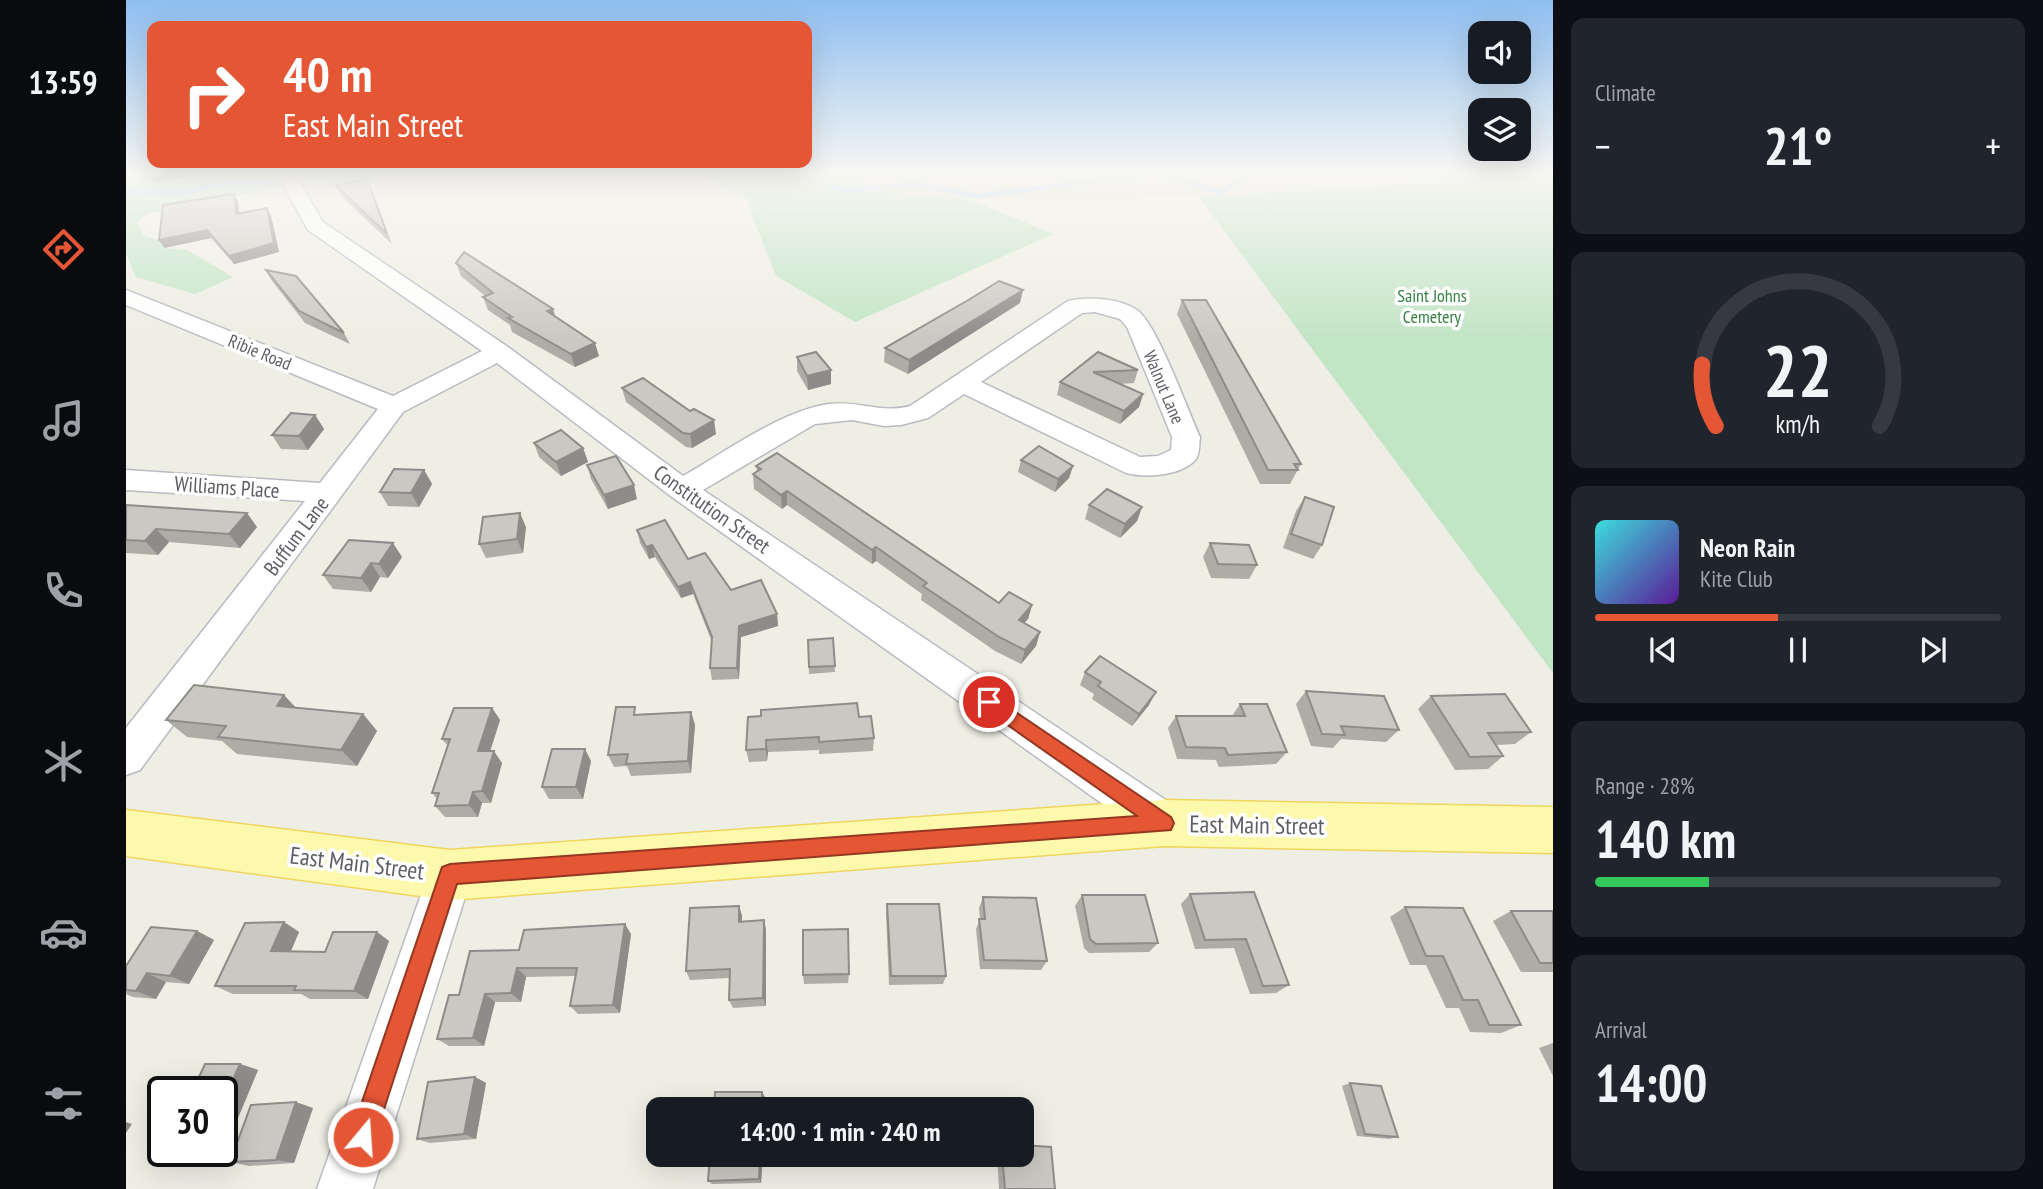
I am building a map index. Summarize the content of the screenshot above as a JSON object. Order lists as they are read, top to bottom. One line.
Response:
{"streets":{"main road":["East Main Street"],"street":["Ribie Road","Walnut Lane","Williams Place","Constitution Street","Buffum Lane"]},"crossings":[["Ribie Road","Buffum Lane"],["Walnut Lane","Constitution Street"],["Williams Place","Buffum Lane"],["Constitution Street","Buffum Lane"],["Constitution Street","East Main Street"]],"parks":["Saint Johns Cemetery"],"page":{"tabs":"13:59","tile":["Climate",["Range · 28%","140 km"],["Arrival","14:00"]],"turn":["40 m","East Main Street"],"heat":["−","21°","+"],"song":["Neon Rain","Kite Club"],"limit":"30","trip":"14:00 · 1 min · 240 m","gauge":["22","km/h"]}}
